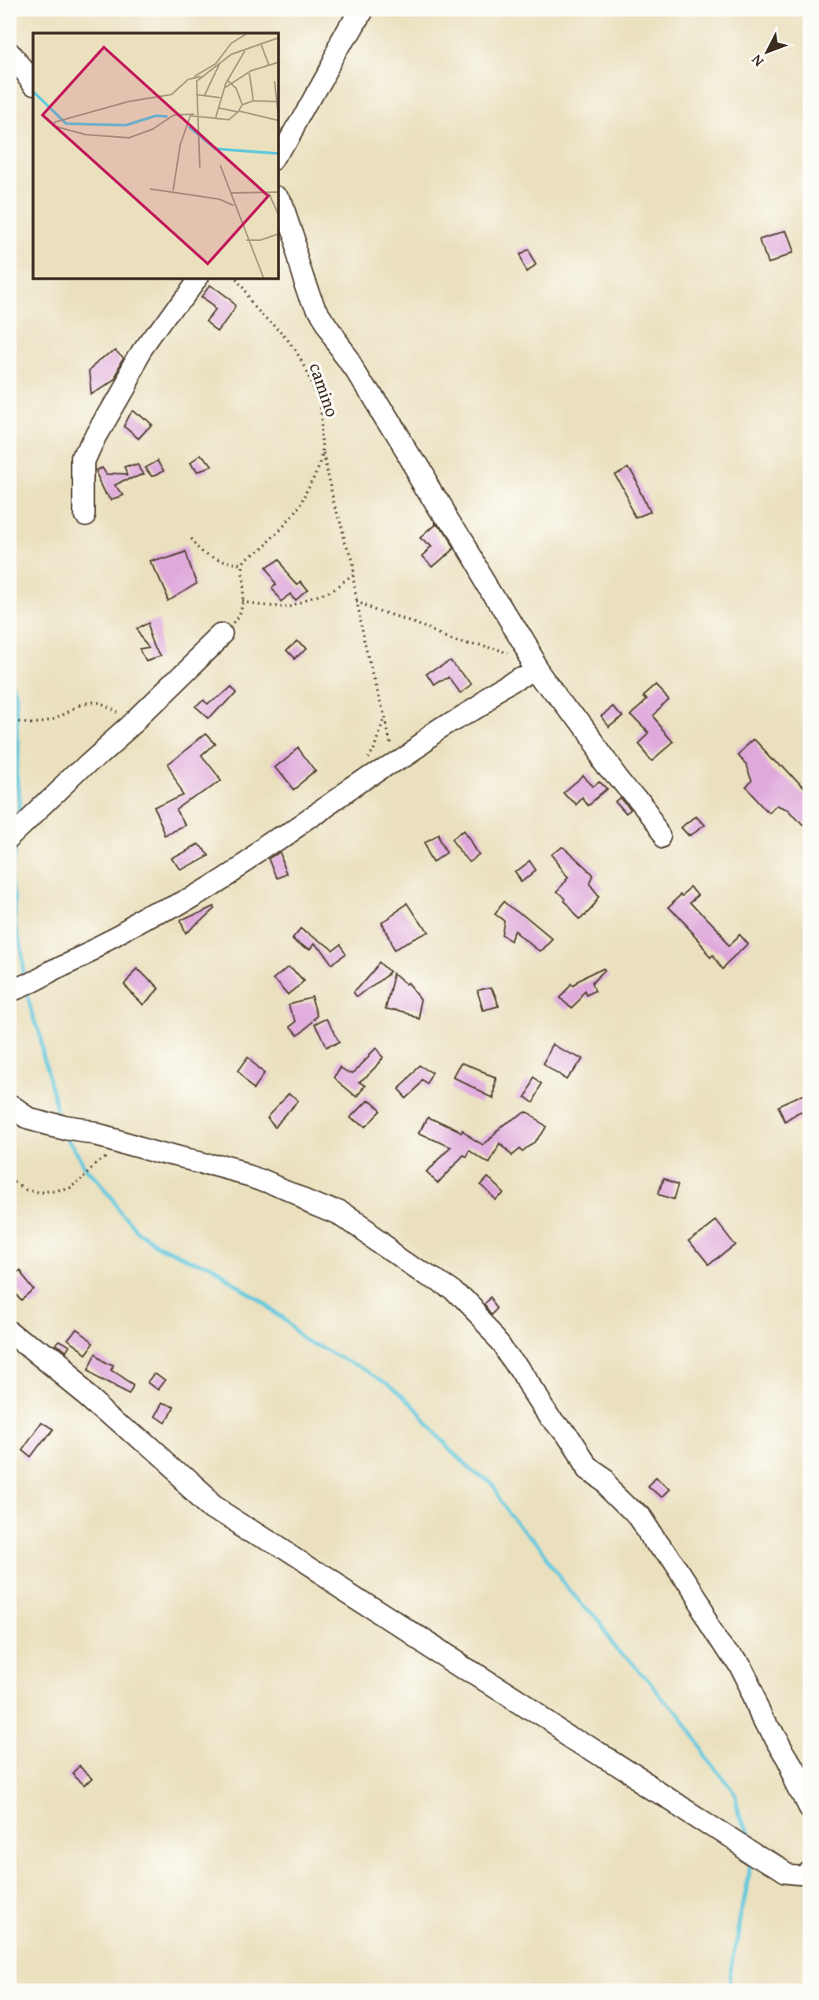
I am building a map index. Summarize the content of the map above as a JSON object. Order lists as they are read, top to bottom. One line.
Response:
{"streets":{"path":["camino"]},"north":"bottom left"}
